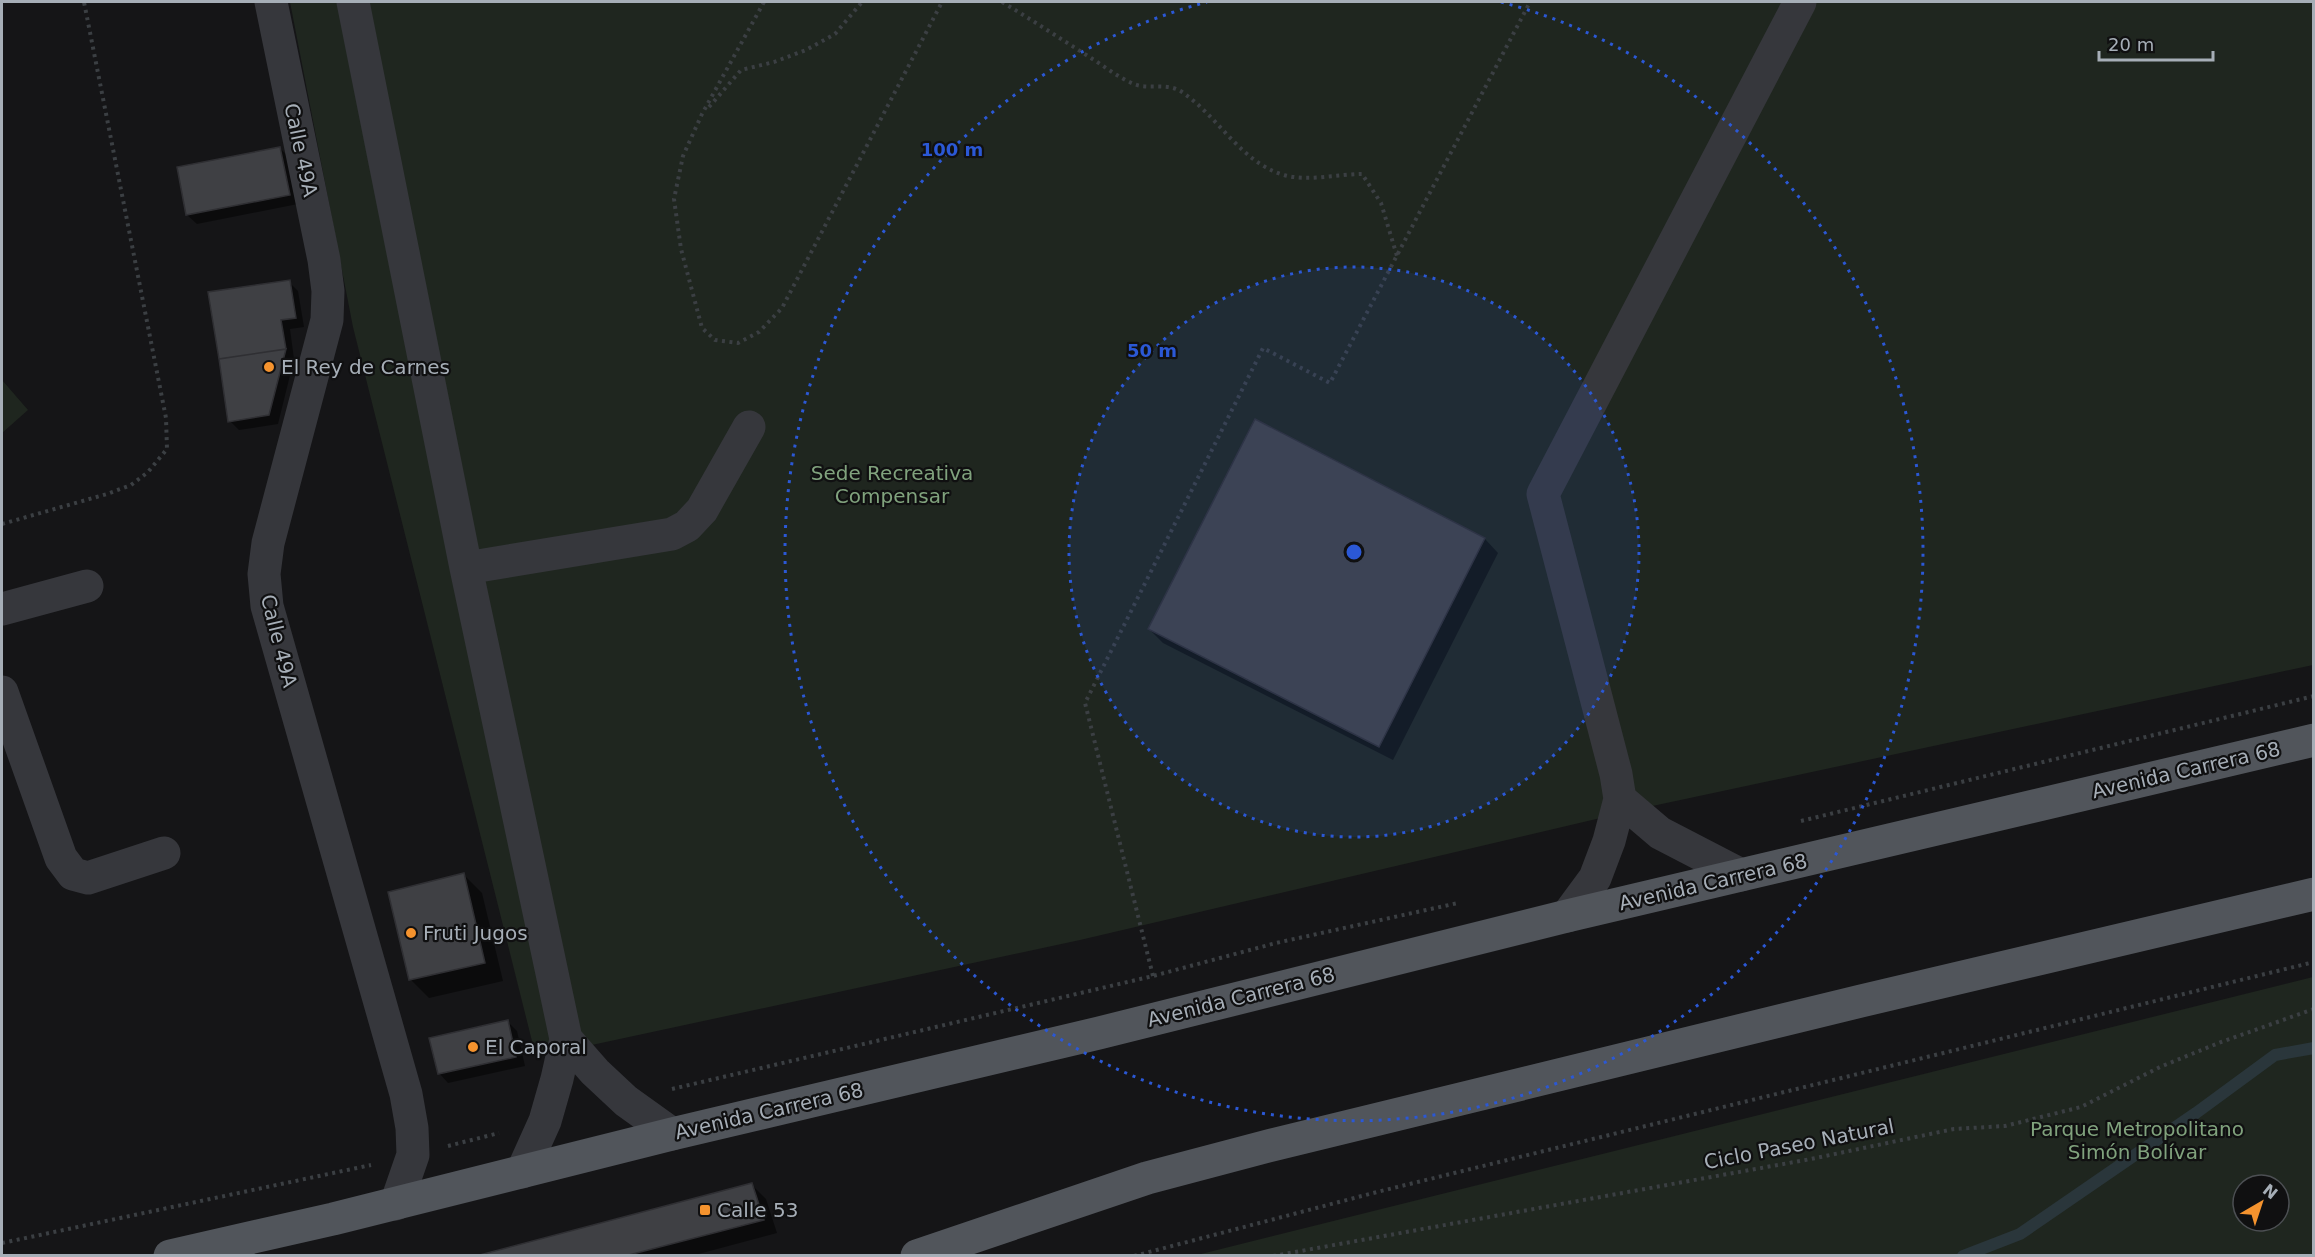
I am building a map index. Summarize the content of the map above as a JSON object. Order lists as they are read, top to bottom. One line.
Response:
{"streets":{"main road":["Avenida Carrera 68"],"street":["Calle 49A"],"path":["Ciclo Paseo Natural"]},"crossings":[["Calle 49A","Avenida Carrera 68"]],"parks":["Sede Recreativa Compensar","Parque Metropolitano Simón Bolívar"],"places":{"other":["El Rey de Carnes","Fruti Jugos","El Caporal"],"transit":["Calle 53"]},"scale_bar":"20 m","north":"top right","rings":["100 m","50 m"]}
